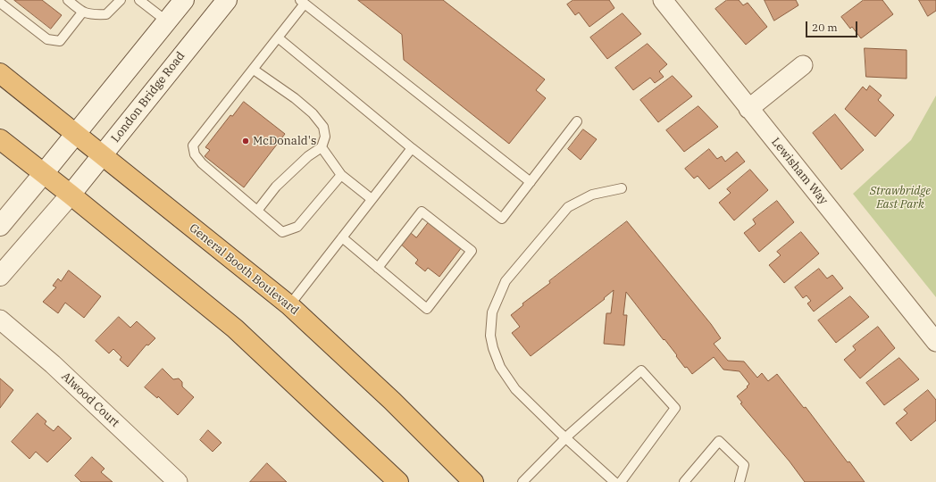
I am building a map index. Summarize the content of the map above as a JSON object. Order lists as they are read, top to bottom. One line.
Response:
{"streets":{"highway":["General Booth Boulevard"],"main road":["London Bridge Road"],"street":["Lewisham Way","Alwood Court"]},"crossings":[["London Bridge Road","General Booth Boulevard"]],"parks":["Strawbridge East Park"],"places":["McDonald's"],"scale_bar":"20 m"}
